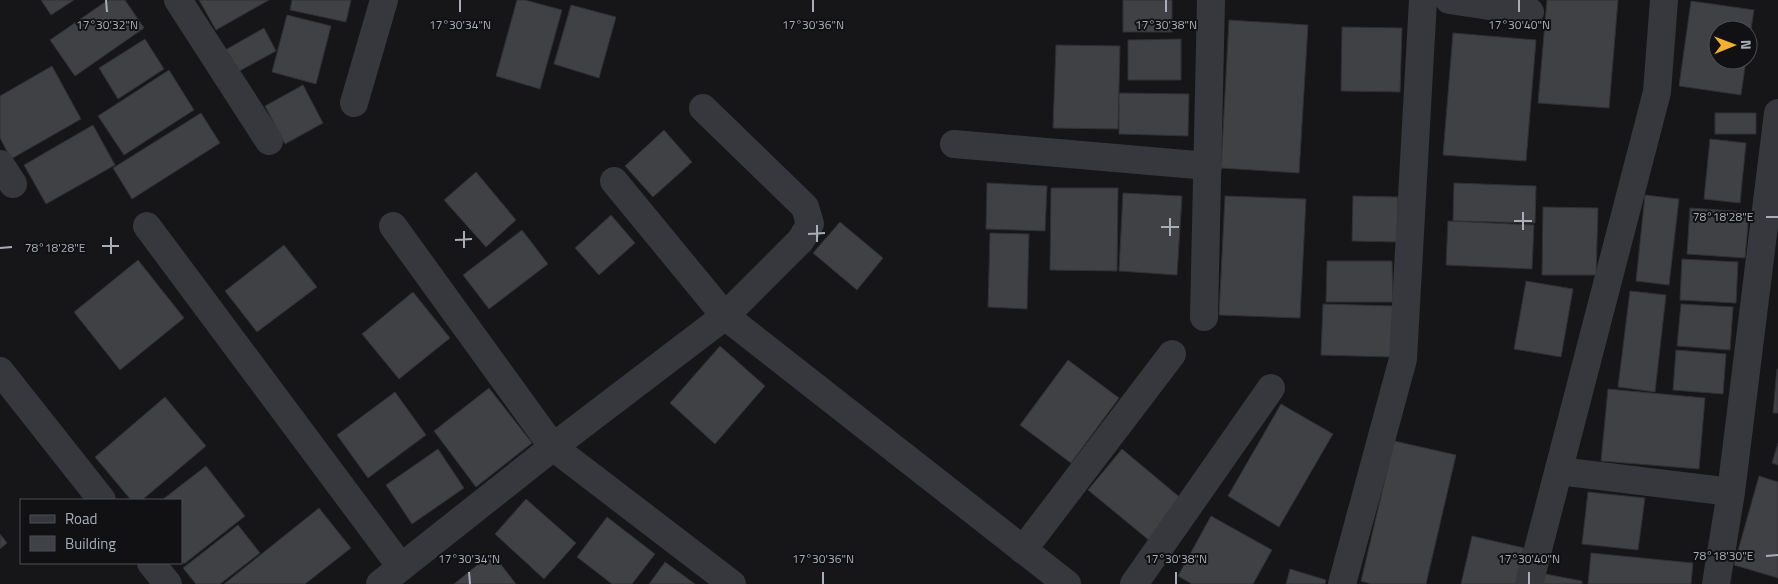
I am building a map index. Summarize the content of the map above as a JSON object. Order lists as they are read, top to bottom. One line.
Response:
{"legend":["Road","Building"],"north":"right","coordinates":["17°30'32\"N","17°30'34\"N","17°30'36\"N","17°30'38\"N","17°30'40\"N","78°18'28\"E","78°18'30\"E"]}
